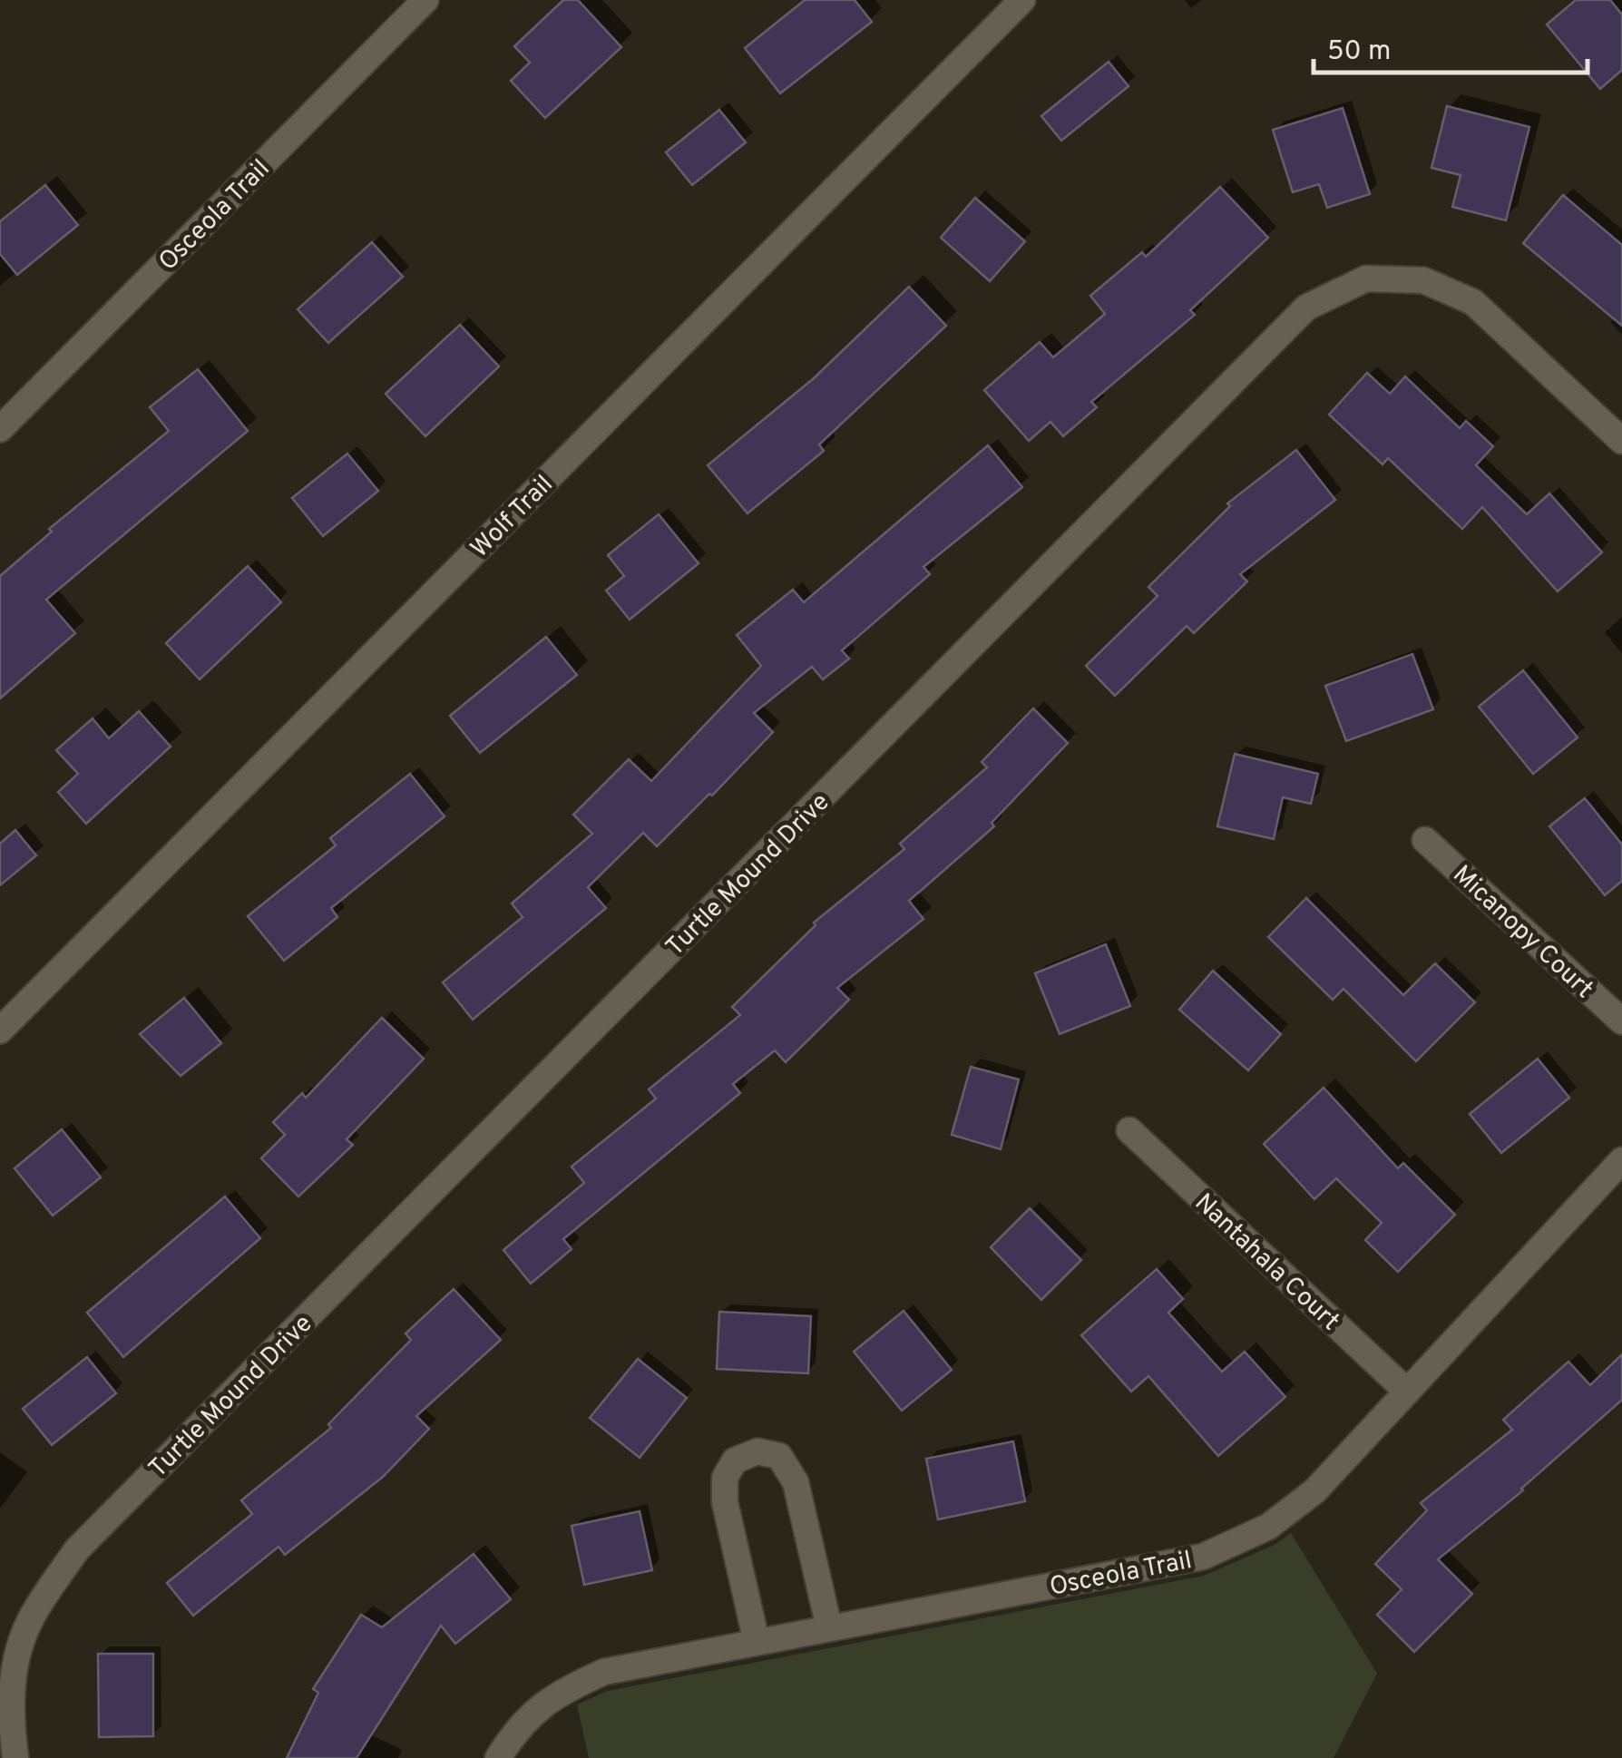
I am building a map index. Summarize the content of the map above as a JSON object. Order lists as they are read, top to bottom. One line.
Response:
{"streets":{"street":["Osceola Trail","Wolf Trail","Turtle Mound Drive","Micanopy Court","Nantahala Court"]},"crossings":[["Osceola Trail","Nantahala Court"]],"scale_bar":"50 m"}
